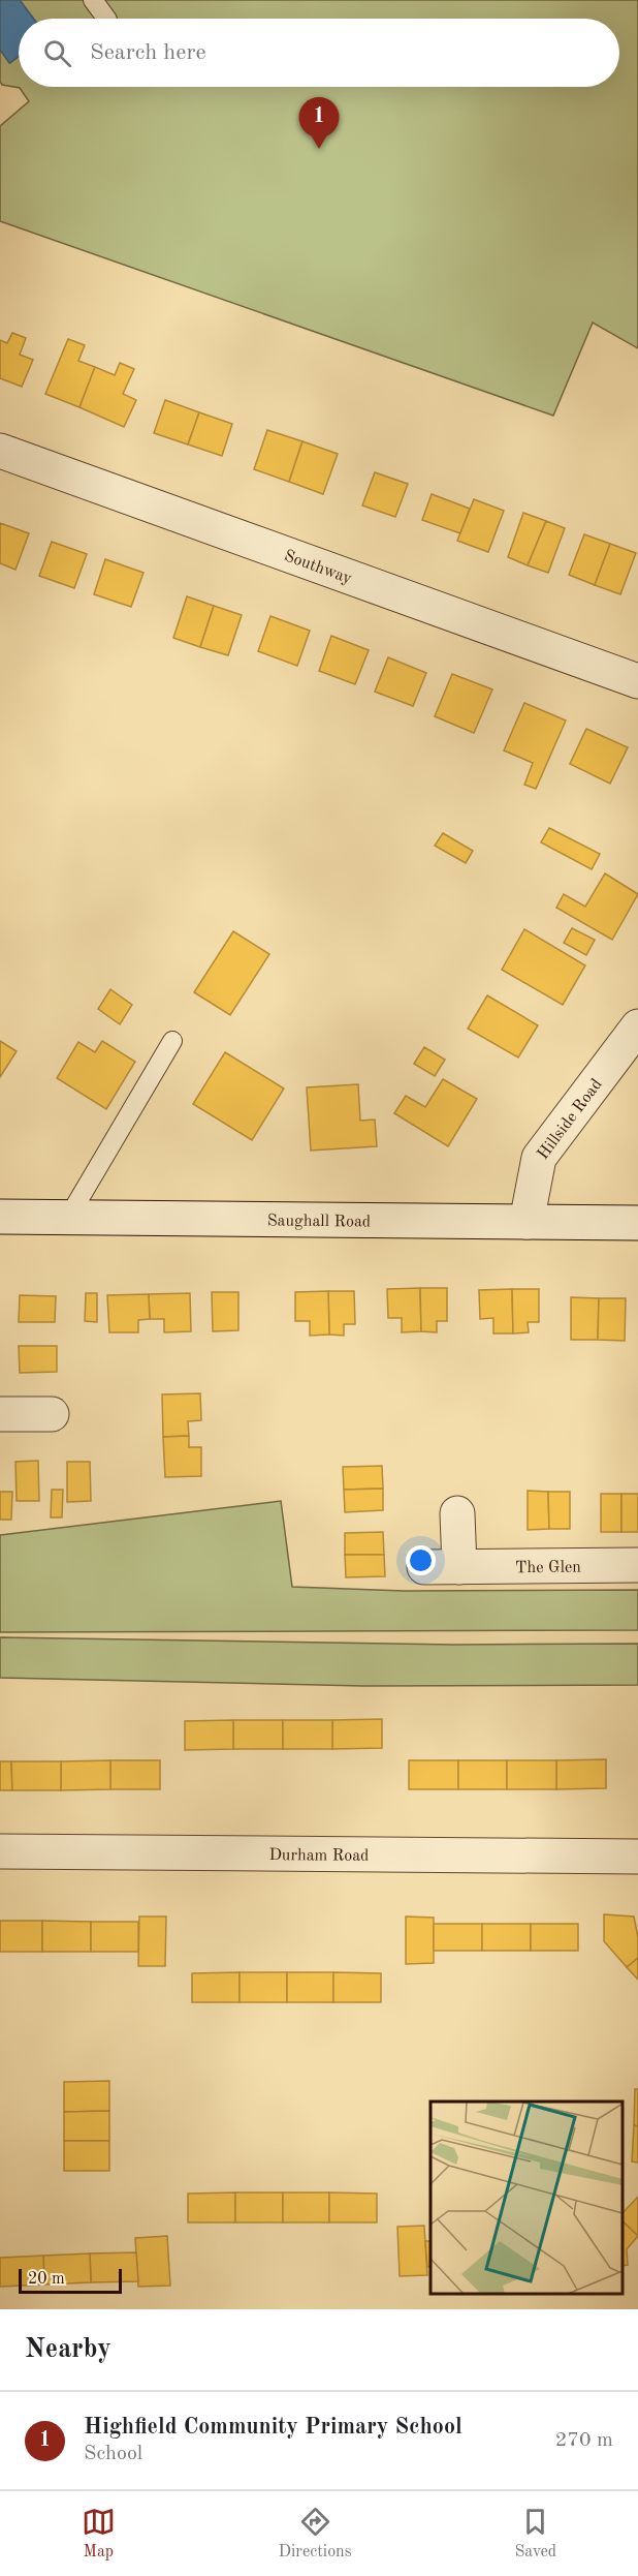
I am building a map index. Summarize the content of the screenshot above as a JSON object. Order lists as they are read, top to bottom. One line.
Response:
{"streets":{"street":["Southway","Hillside Road","Saughall Road","The Glen","Durham Road"]},"crossings":[["Hillside Road","Saughall Road"]],"scale_bar":"20 m","page":{"search":"Search here","pins":"1","scale":"20 m","heading":"Nearby","list":[{"mark":"1","name":"Highfield Community Primary School","note":"School","value":"270 m"}],"nav":["Map","Directions","Saved"]}}
